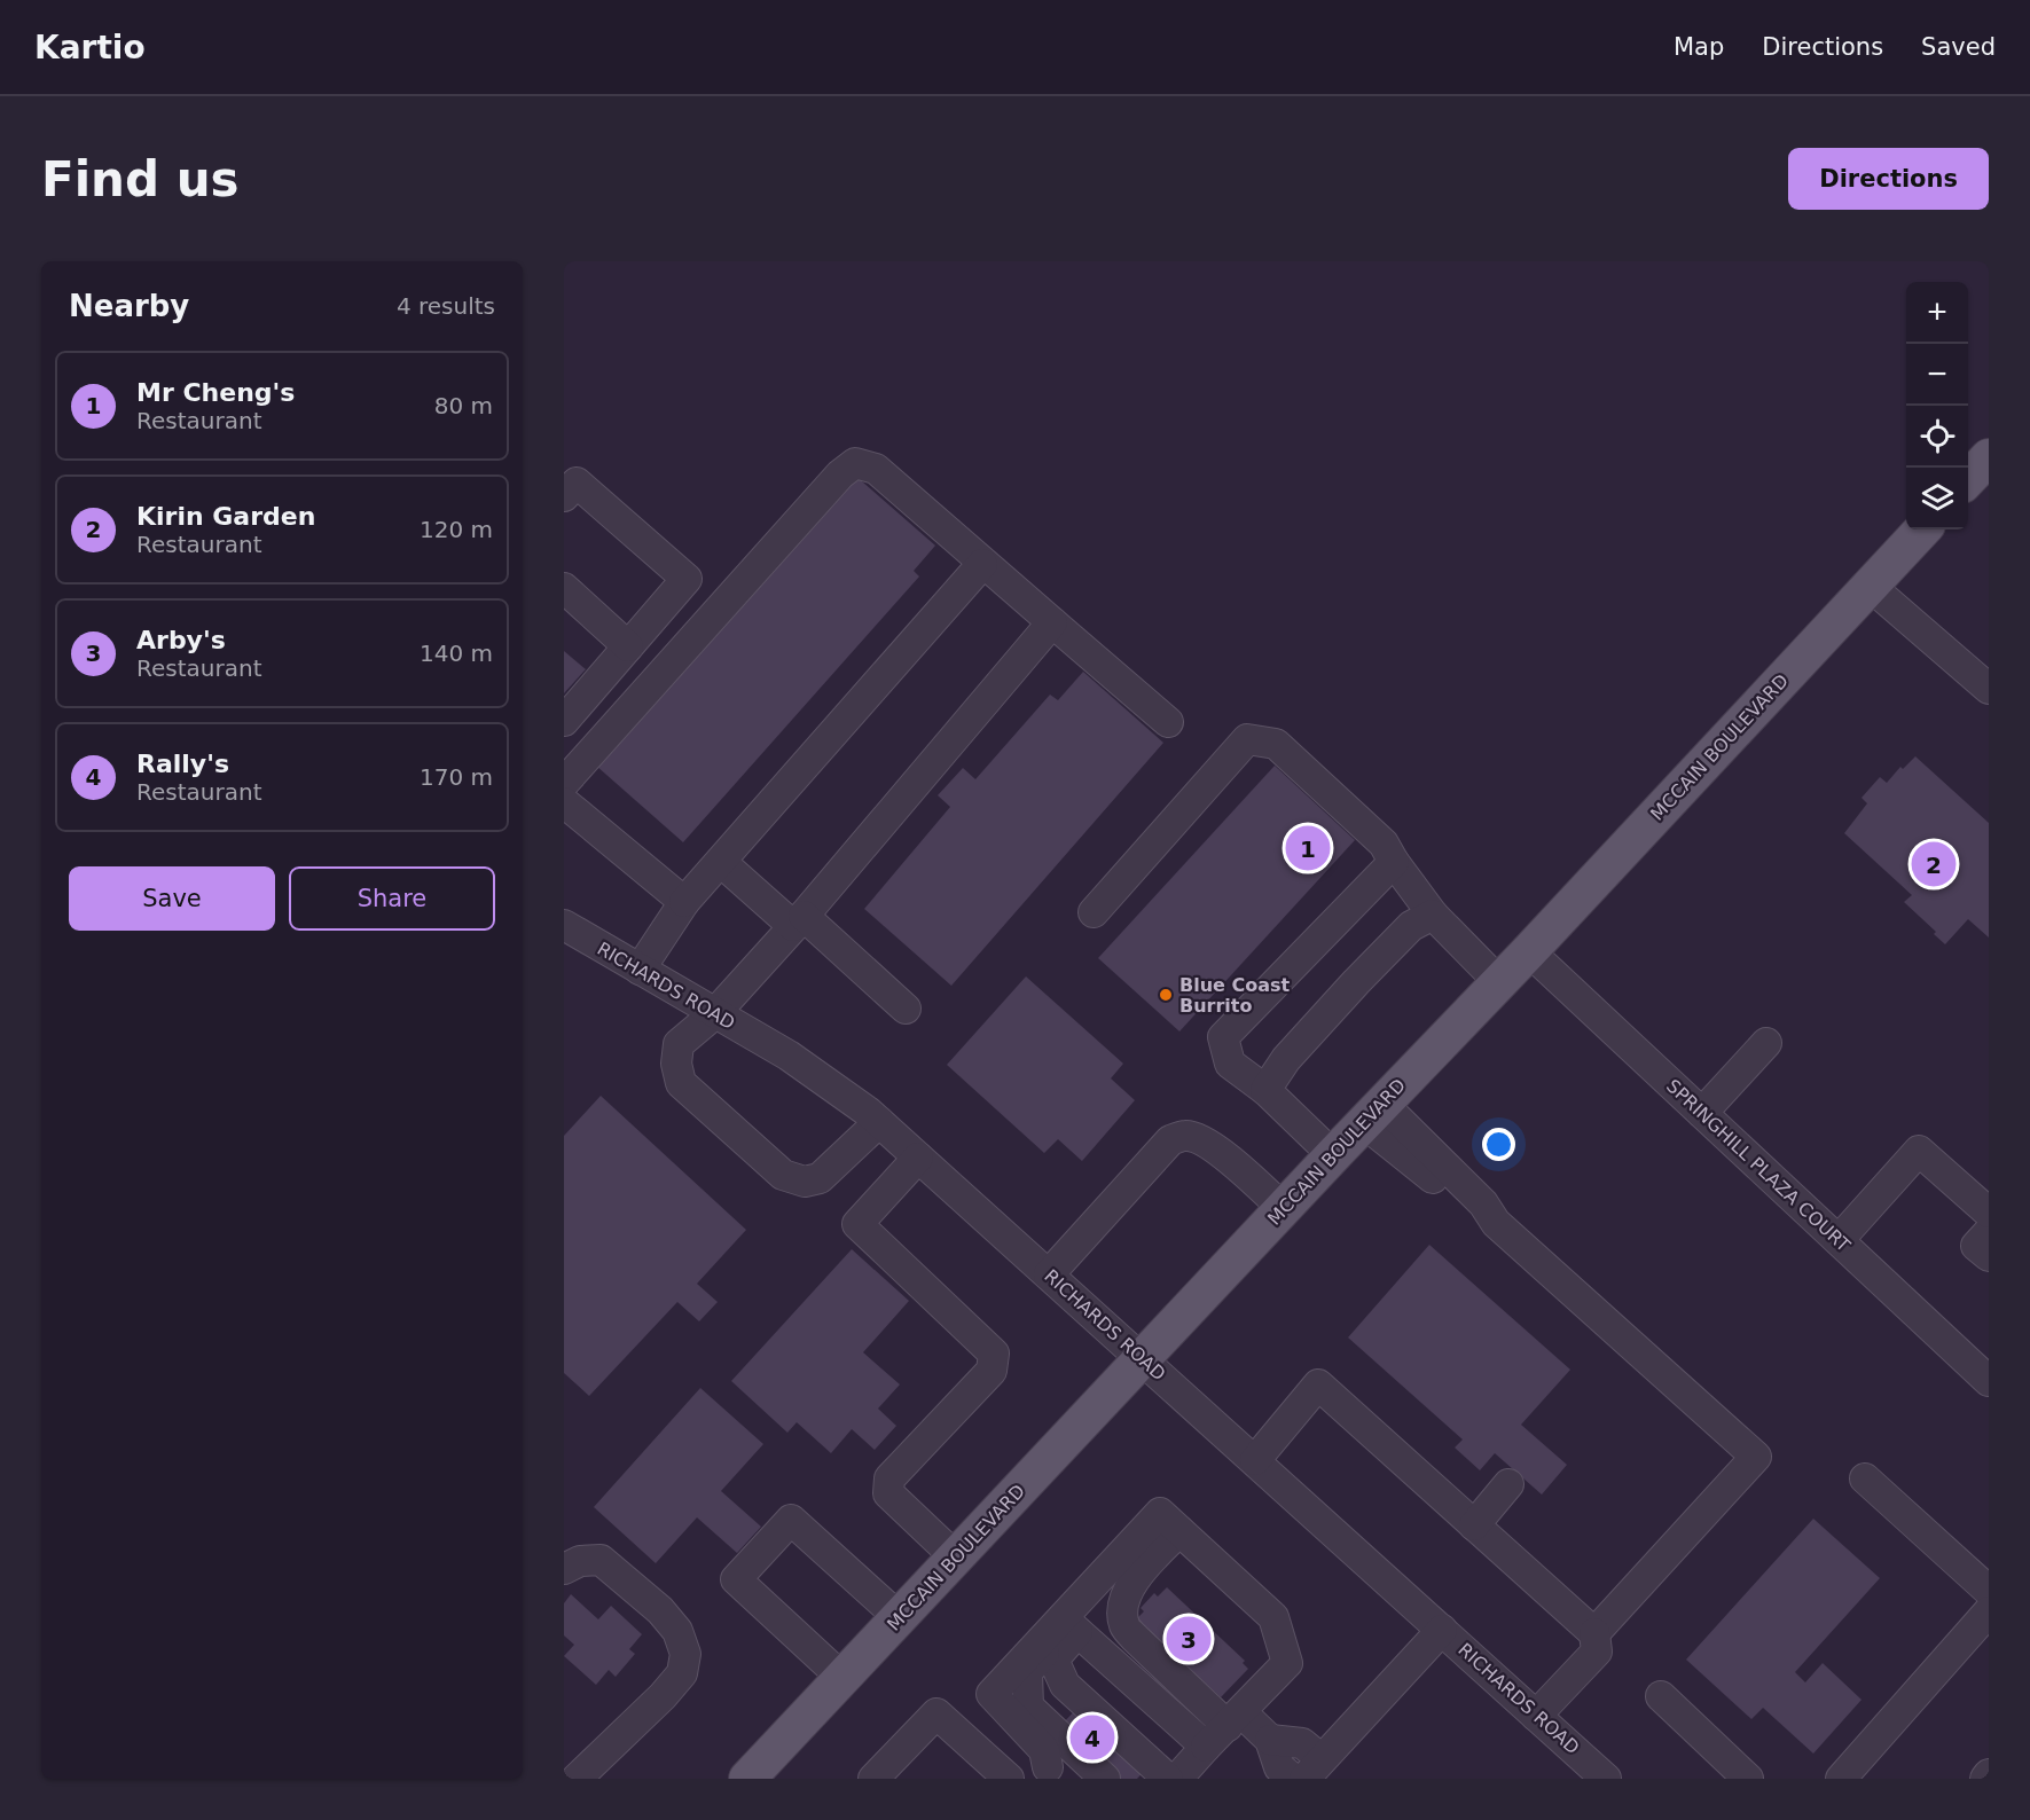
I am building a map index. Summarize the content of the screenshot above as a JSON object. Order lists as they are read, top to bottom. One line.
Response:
{"streets":{"main road":["MCCAIN BOULEVARD"],"street":["RICHARDS ROAD","SPRINGHILL PLAZA COURT"]},"crossings":[["MCCAIN BOULEVARD","RICHARDS ROAD"],["MCCAIN BOULEVARD","SPRINGHILL PLAZA COURT"]],"places":["Blue Coast Burrito"],"page":{"header":"Kartio","nav":["Map","Directions","Saved"],"buttons":["Directions",["Save","Share"]],"title":"Find us","heading":["Nearby","4 results"],"map_buttons":["+","−"],"list":[{"mark":"1","name":"Mr Cheng's","note":"Restaurant","value":"80 m"},{"mark":"2","name":"Kirin Garden","note":"Restaurant","value":"120 m"},{"mark":"3","name":"Arby's","note":"Restaurant","value":"140 m"},{"mark":"4","name":"Rally's","note":"Restaurant","value":"170 m"}],"pins":["1","2","3","4"]}}
